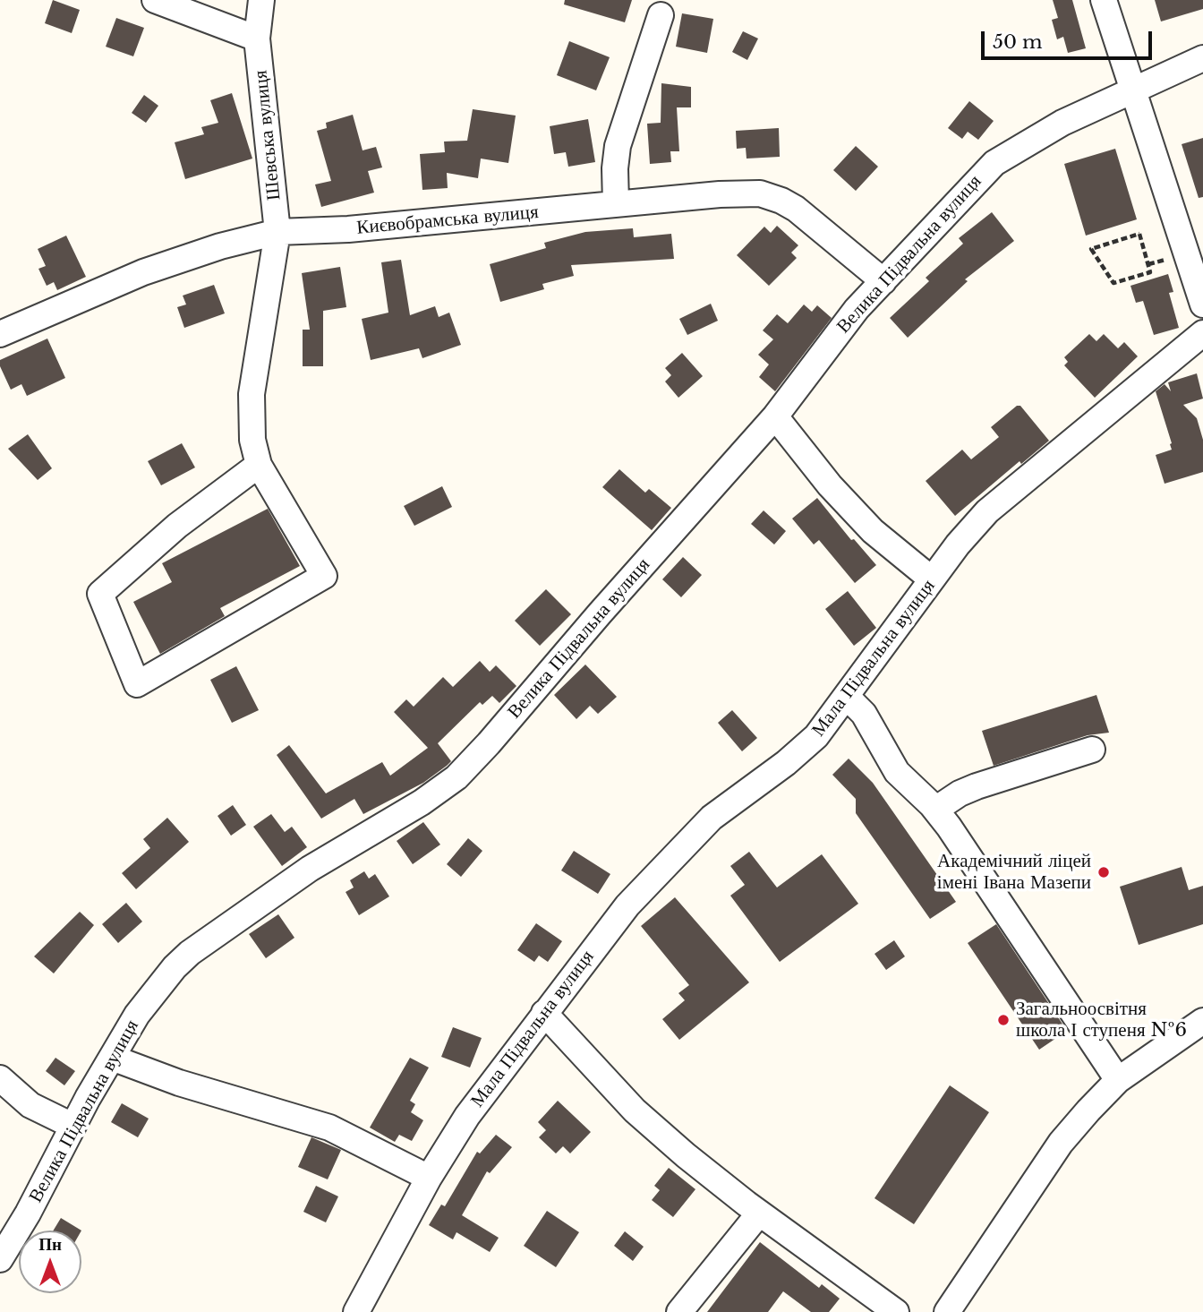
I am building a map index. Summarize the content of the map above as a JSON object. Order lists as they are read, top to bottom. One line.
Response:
{"streets":{"street":["Шевська вулиця","Києвобрамська вулиця","Велика Підвальна вулиця","Мала Підвальна вулиця"]},"crossings":[["Шевська вулиця","Києвобрамська вулиця"],["Києвобрамська вулиця","Велика Підвальна вулиця"]],"places":["Академічний ліцей імені Івана Мазепи","Загальноосвітня школа І ступеня №6"],"scale_bar":"50 m","north":"top"}
